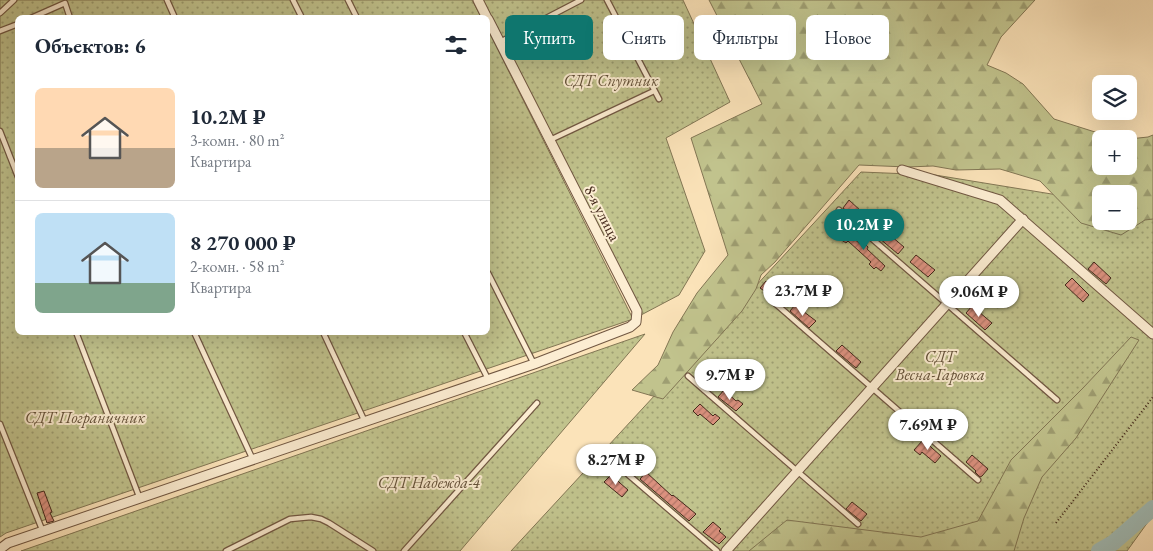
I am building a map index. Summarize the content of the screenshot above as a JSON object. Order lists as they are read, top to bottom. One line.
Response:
{"streets":{"street":["8-я улица"]},"parks":["СДТ Спутник","СДТ Весна-Гаровка","СДТ Пограничник","СДТ Надежда-4"],"page":{"chip":["Купить","Снять","Фильтры","Новое"],"heading":"Объектов: 6","map_buttons":["+","−"],"list":[{"name":"10.2M ₽","note":"3-комн. · 80 m² · Квартира"},{"name":"8 270 000 ₽","note":"2-комн. · 58 m² · Квартира"}],"price":["10.2M ₽","23.7M ₽","9.06M ₽","9.7M ₽","7.69M ₽","8.27M ₽"]}}
